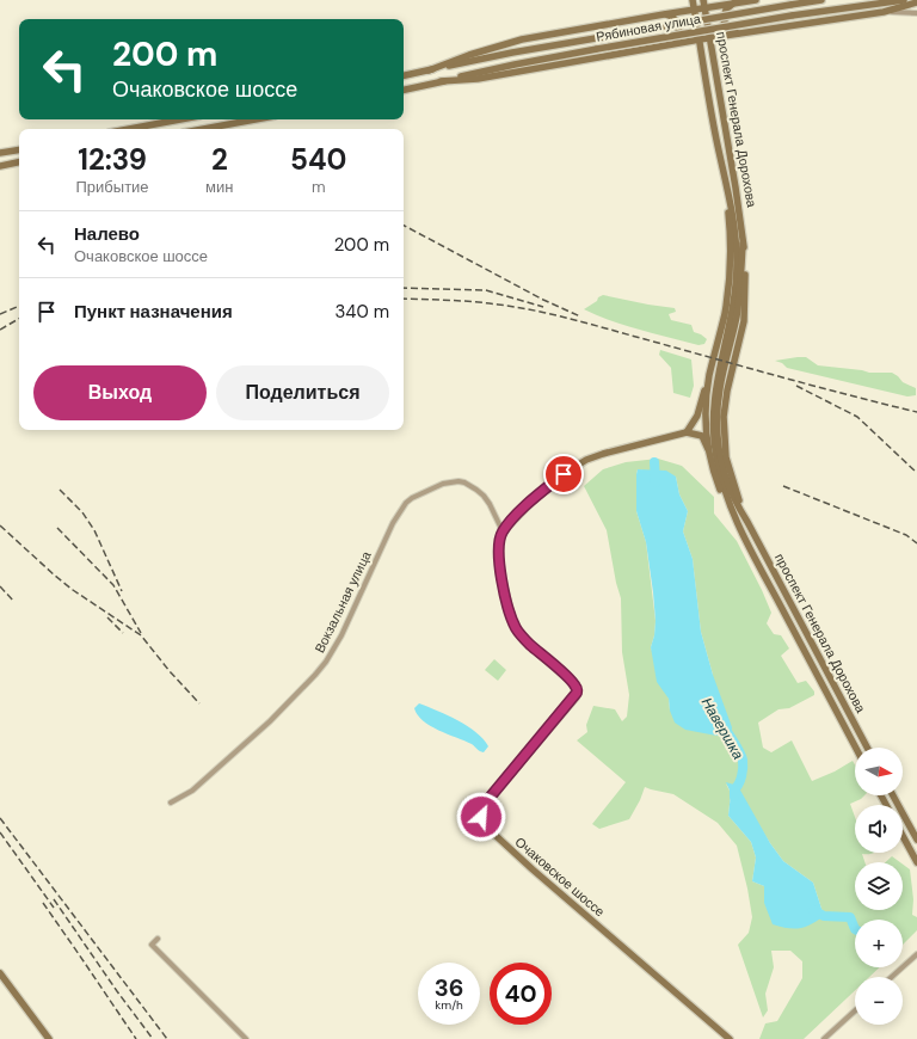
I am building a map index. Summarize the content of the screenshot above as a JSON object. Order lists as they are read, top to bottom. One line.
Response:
{"streets":{"main road":["Рябиновая улица","проспект Генерала Дорохова","Очаковское шоссе"],"street":["Вокзальная улица"]},"crossings":[["Вокзальная улица","Очаковское шоссе"]],"water":["Навершка"],"north":"right","page":{"turn":["200 m","Очаковское шоссе"],"eta":["12:39","Прибытие","2","мин","540","m"],"list":[{"name":"Налево","note":"Очаковское шоссе","value":"200 m"},{"name":"Пункт назначения","value":"340 m"}],"buttons":["Выход","Поделиться"],"map_buttons":["+","−"],"speed":"36 km/h","limit":"40"}}
